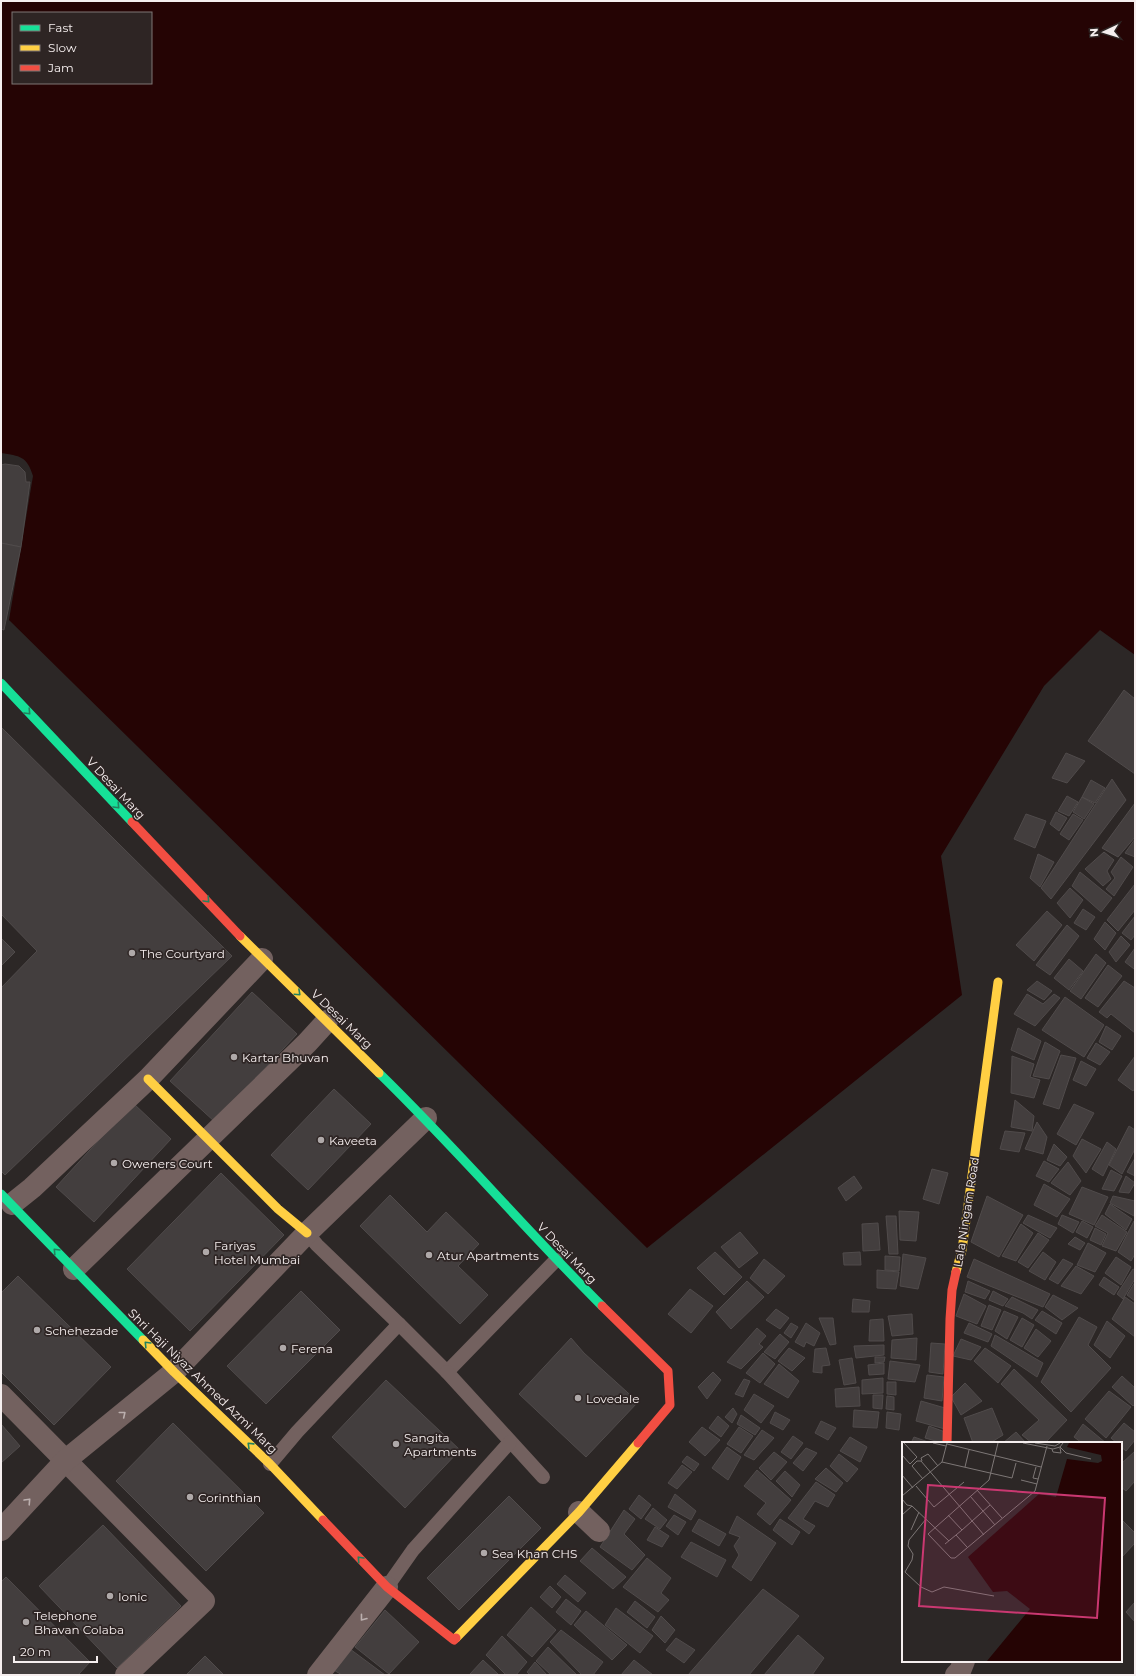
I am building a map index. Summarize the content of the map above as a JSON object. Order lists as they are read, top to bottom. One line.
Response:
{"streets":{"street":["V Desai Marg","Lala Ningam Road","Shri Haji Niyaz Ahmed Azmi Marg"]},"crossings":[["V Desai Marg","Shri Haji Niyaz Ahmed Azmi Marg"]],"one_way":["V Desai Marg","Shri Haji Niyaz Ahmed Azmi Marg"],"places":["The Courtyard","Kartar Bhuvan","Kaveeta","Oweners Court","Fariyas Hotel Mumbai","Atur Apartments","Schehezade","Ferena","Lovedale","Sangita Apartments","Corinthian","Sea Khan CHS","Ionic","Telephone Bhavan Colaba"],"legend":["Fast","Slow","Jam"],"scale_bar":"20 m","north":"left"}
